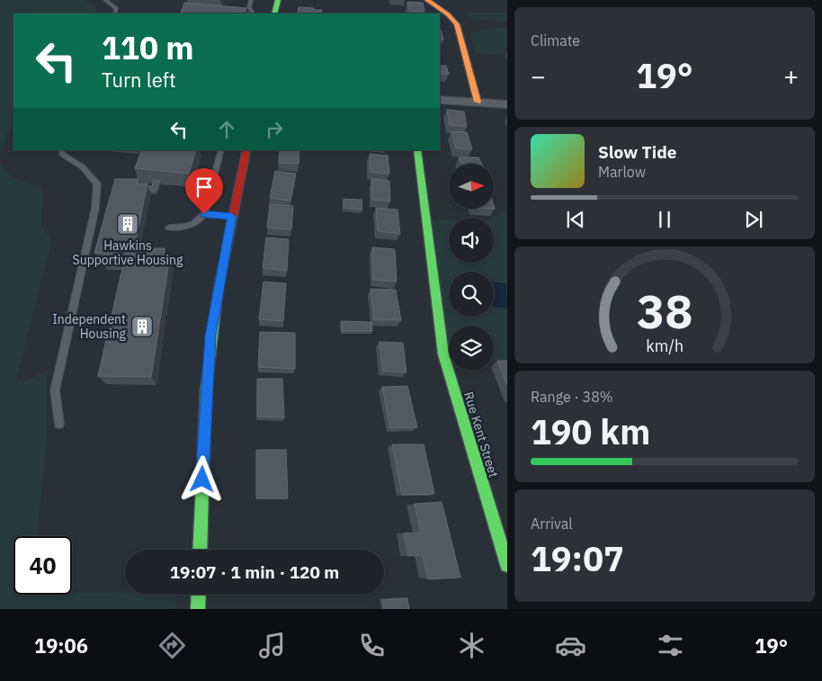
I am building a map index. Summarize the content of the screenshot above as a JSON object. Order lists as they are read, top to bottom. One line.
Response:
{"streets":{"street":["Rue Kent Street"]},"places":{"building":["Hawkins Supportive Housing","Independent Housing"]},"north":"right","page":{"tile":["Climate",["Range · 38%","190 km"],["Arrival","19:07"]],"turn":["110 m","Turn left"],"heat":["−","19°","+"],"song":["Slow Tide","Marlow"],"limit":"40","trip":"19:07 · 1 min · 120 m","tabs":["19:06","19°"],"gauge":["38","km/h"]}}
